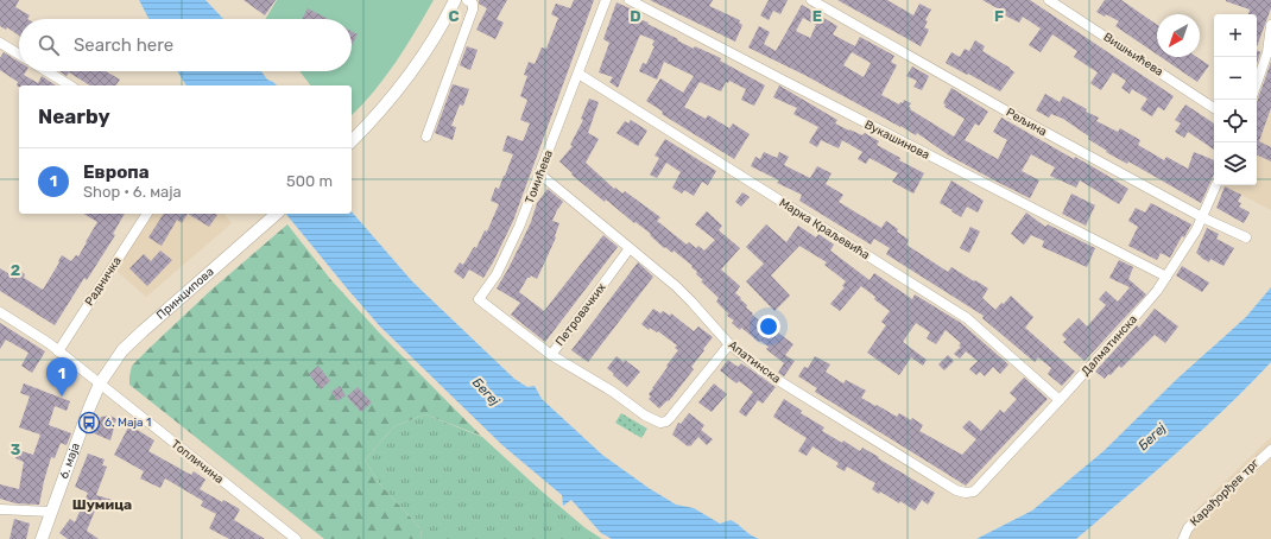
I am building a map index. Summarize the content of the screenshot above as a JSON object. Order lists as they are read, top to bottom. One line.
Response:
{"streets":{"street":["Вишњићева","Рељина","Вукашинова","Томићева","Марка Краљевића","Радничка","Принципова","Петровачких","Далматинска","Апатинска","6. маја","Топличина","Карађорђев трг"]},"crossings":[["Рељина","Далматинска"],["Вукашинова","Далматинска"],["Томићева","Марка Краљевића"],["Томићева","Петровачких"],["Томићева","Апатинска"],["Марка Краљевића","Далматинска"],["Принципова","6. маја"],["Принципова","Топличина"],["Петровачких","Апатинска"],["Далматинска","Апатинска"],["6. маја","Топличина"]],"districts":["Шумица"],"water":["Бегеј"],"places":{"bus stop":["6. Маја 1"]},"north":"bottom left","page":{"map_buttons":["+","−"],"search":"Search here","heading":"Nearby","list":[{"mark":"1","name":"Европа","note":"Shop · 6. маја","value":"500 m"}],"pins":"1"},"grid":{"columns":["C","D","E","F"],"rows":["2","3"]}}
